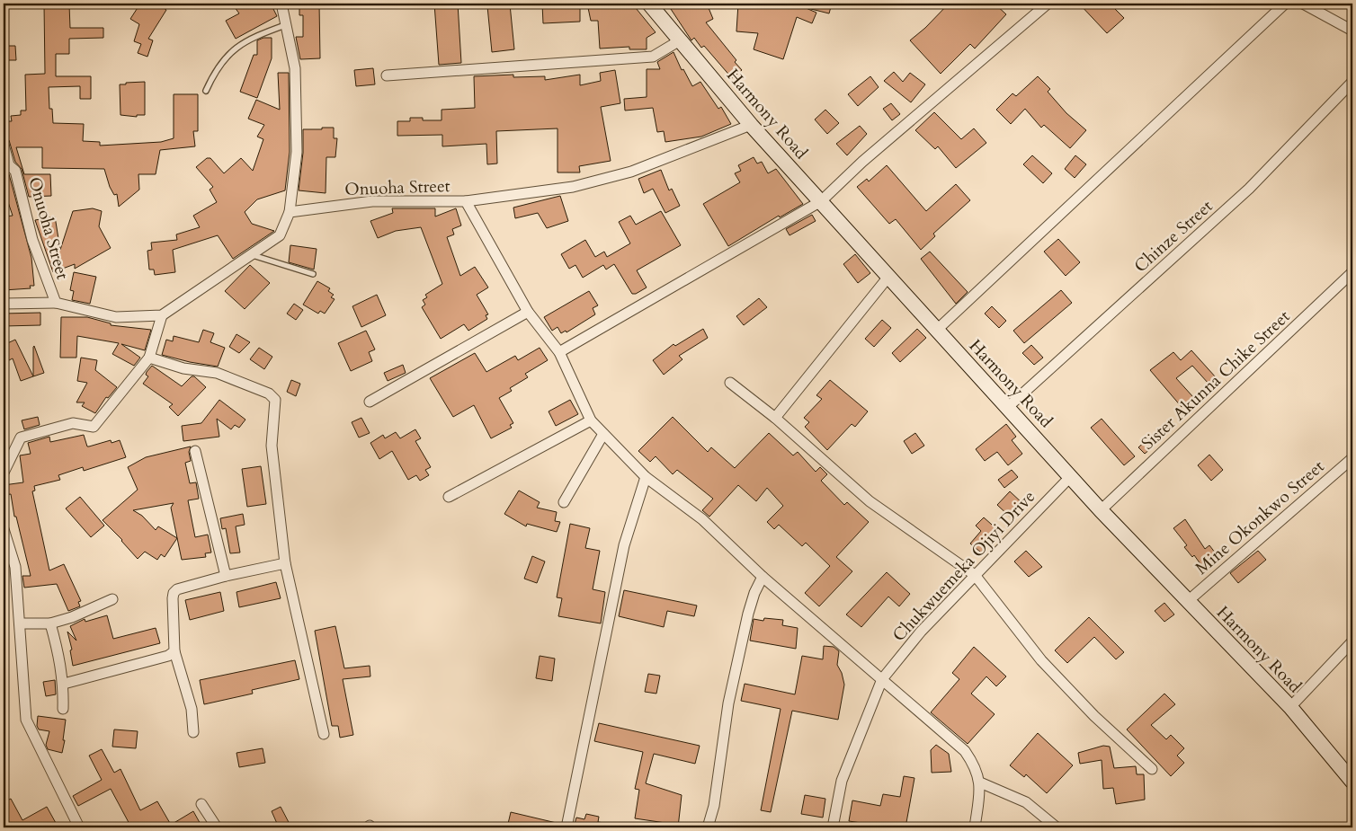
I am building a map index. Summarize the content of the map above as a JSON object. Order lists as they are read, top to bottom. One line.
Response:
{"streets":{"main road":["Harmony Road"],"street":["Onuoha Street","Chinze Street","Sister Akunna Chike Street","Mine Okonkwo Street","Chukwuemeka Ojiyi Drive"]},"crossings":[["Harmony Road","Onuoha Street"],["Harmony Road","Chinze Street"],["Harmony Road","Sister Akunna Chike Street"],["Harmony Road","Mine Okonkwo Street"],["Harmony Road","Chukwuemeka Ojiyi Drive"]]}
